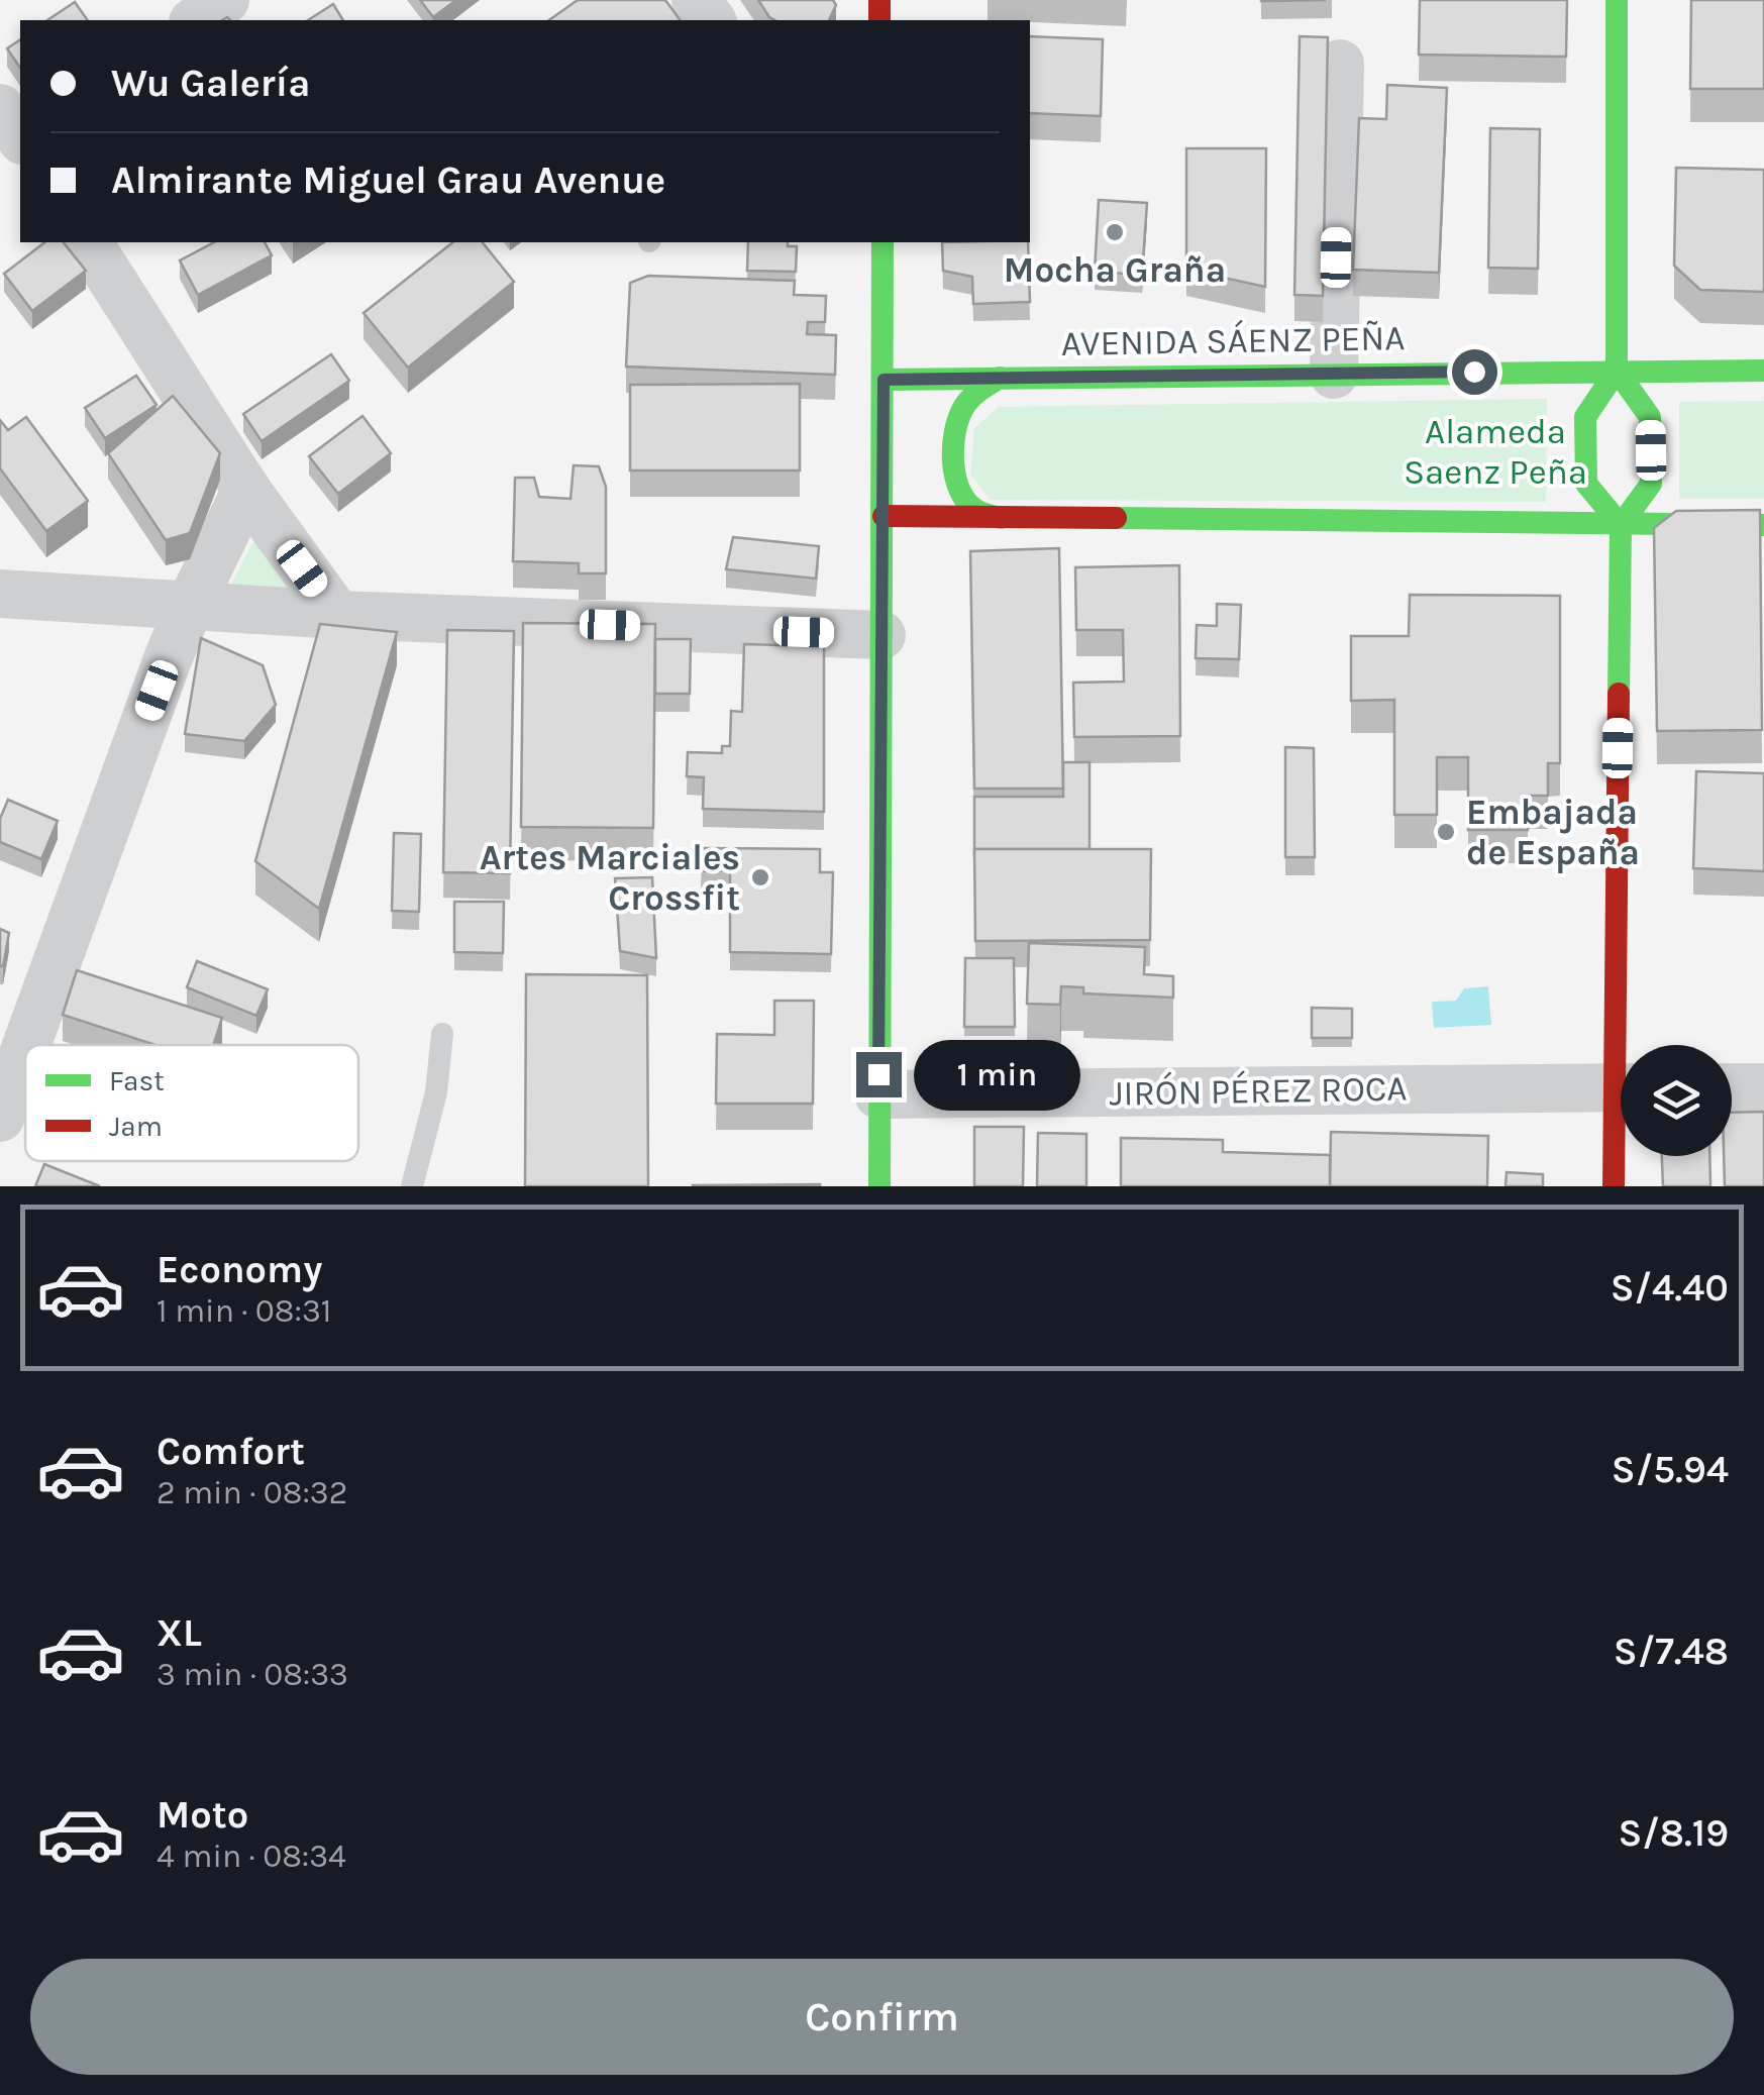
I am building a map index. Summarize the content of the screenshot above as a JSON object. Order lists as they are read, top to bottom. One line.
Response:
{"streets":{"main road":["AVENIDA SÁENZ PEÑA"],"street":["JIRÓN PÉREZ ROCA"]},"parks":["Alameda Saenz Peña"],"places":["Mocha Graña","Embajada de España","Artes Marciales Crossfit"],"legend":["Fast","Jam"],"page":{"banner":["Wu Galería","Almirante Miguel Grau Avenue"],"bubble":"1 min","list":[{"name":"Economy","note":"1 min · 08:31","value":"S/4.40"},{"name":"Comfort","note":"2 min · 08:32","value":"S/5.94"},{"name":"XL","note":"3 min · 08:33","value":"S/7.48"},{"name":"Moto","note":"4 min · 08:34","value":"S/8.19"}],"buttons":"Confirm"}}
